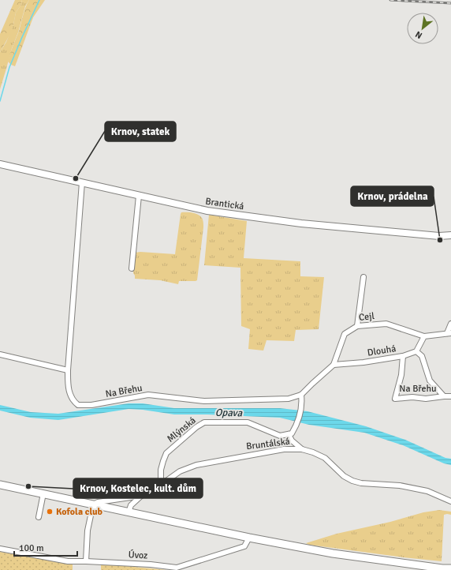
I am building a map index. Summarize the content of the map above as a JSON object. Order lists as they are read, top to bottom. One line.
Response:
{"streets":{"main road":["Bruntálská"],"street":["Brantická","Cejl","Dlouhá","Na Břehu","Mlýnská","Úvoz"]},"crossings":[["Cejl","Dlouhá"],["Dlouhá","Na Břehu"],["Mlýnská","Bruntálská"],["Bruntálská","Úvoz"]],"water":["Opava"],"places":["Krnov, statek","Krnov, prádelna","Krnov, Kostelec, kult. dům","Kofola club"],"scale_bar":"100 m","north":"bottom left"}
